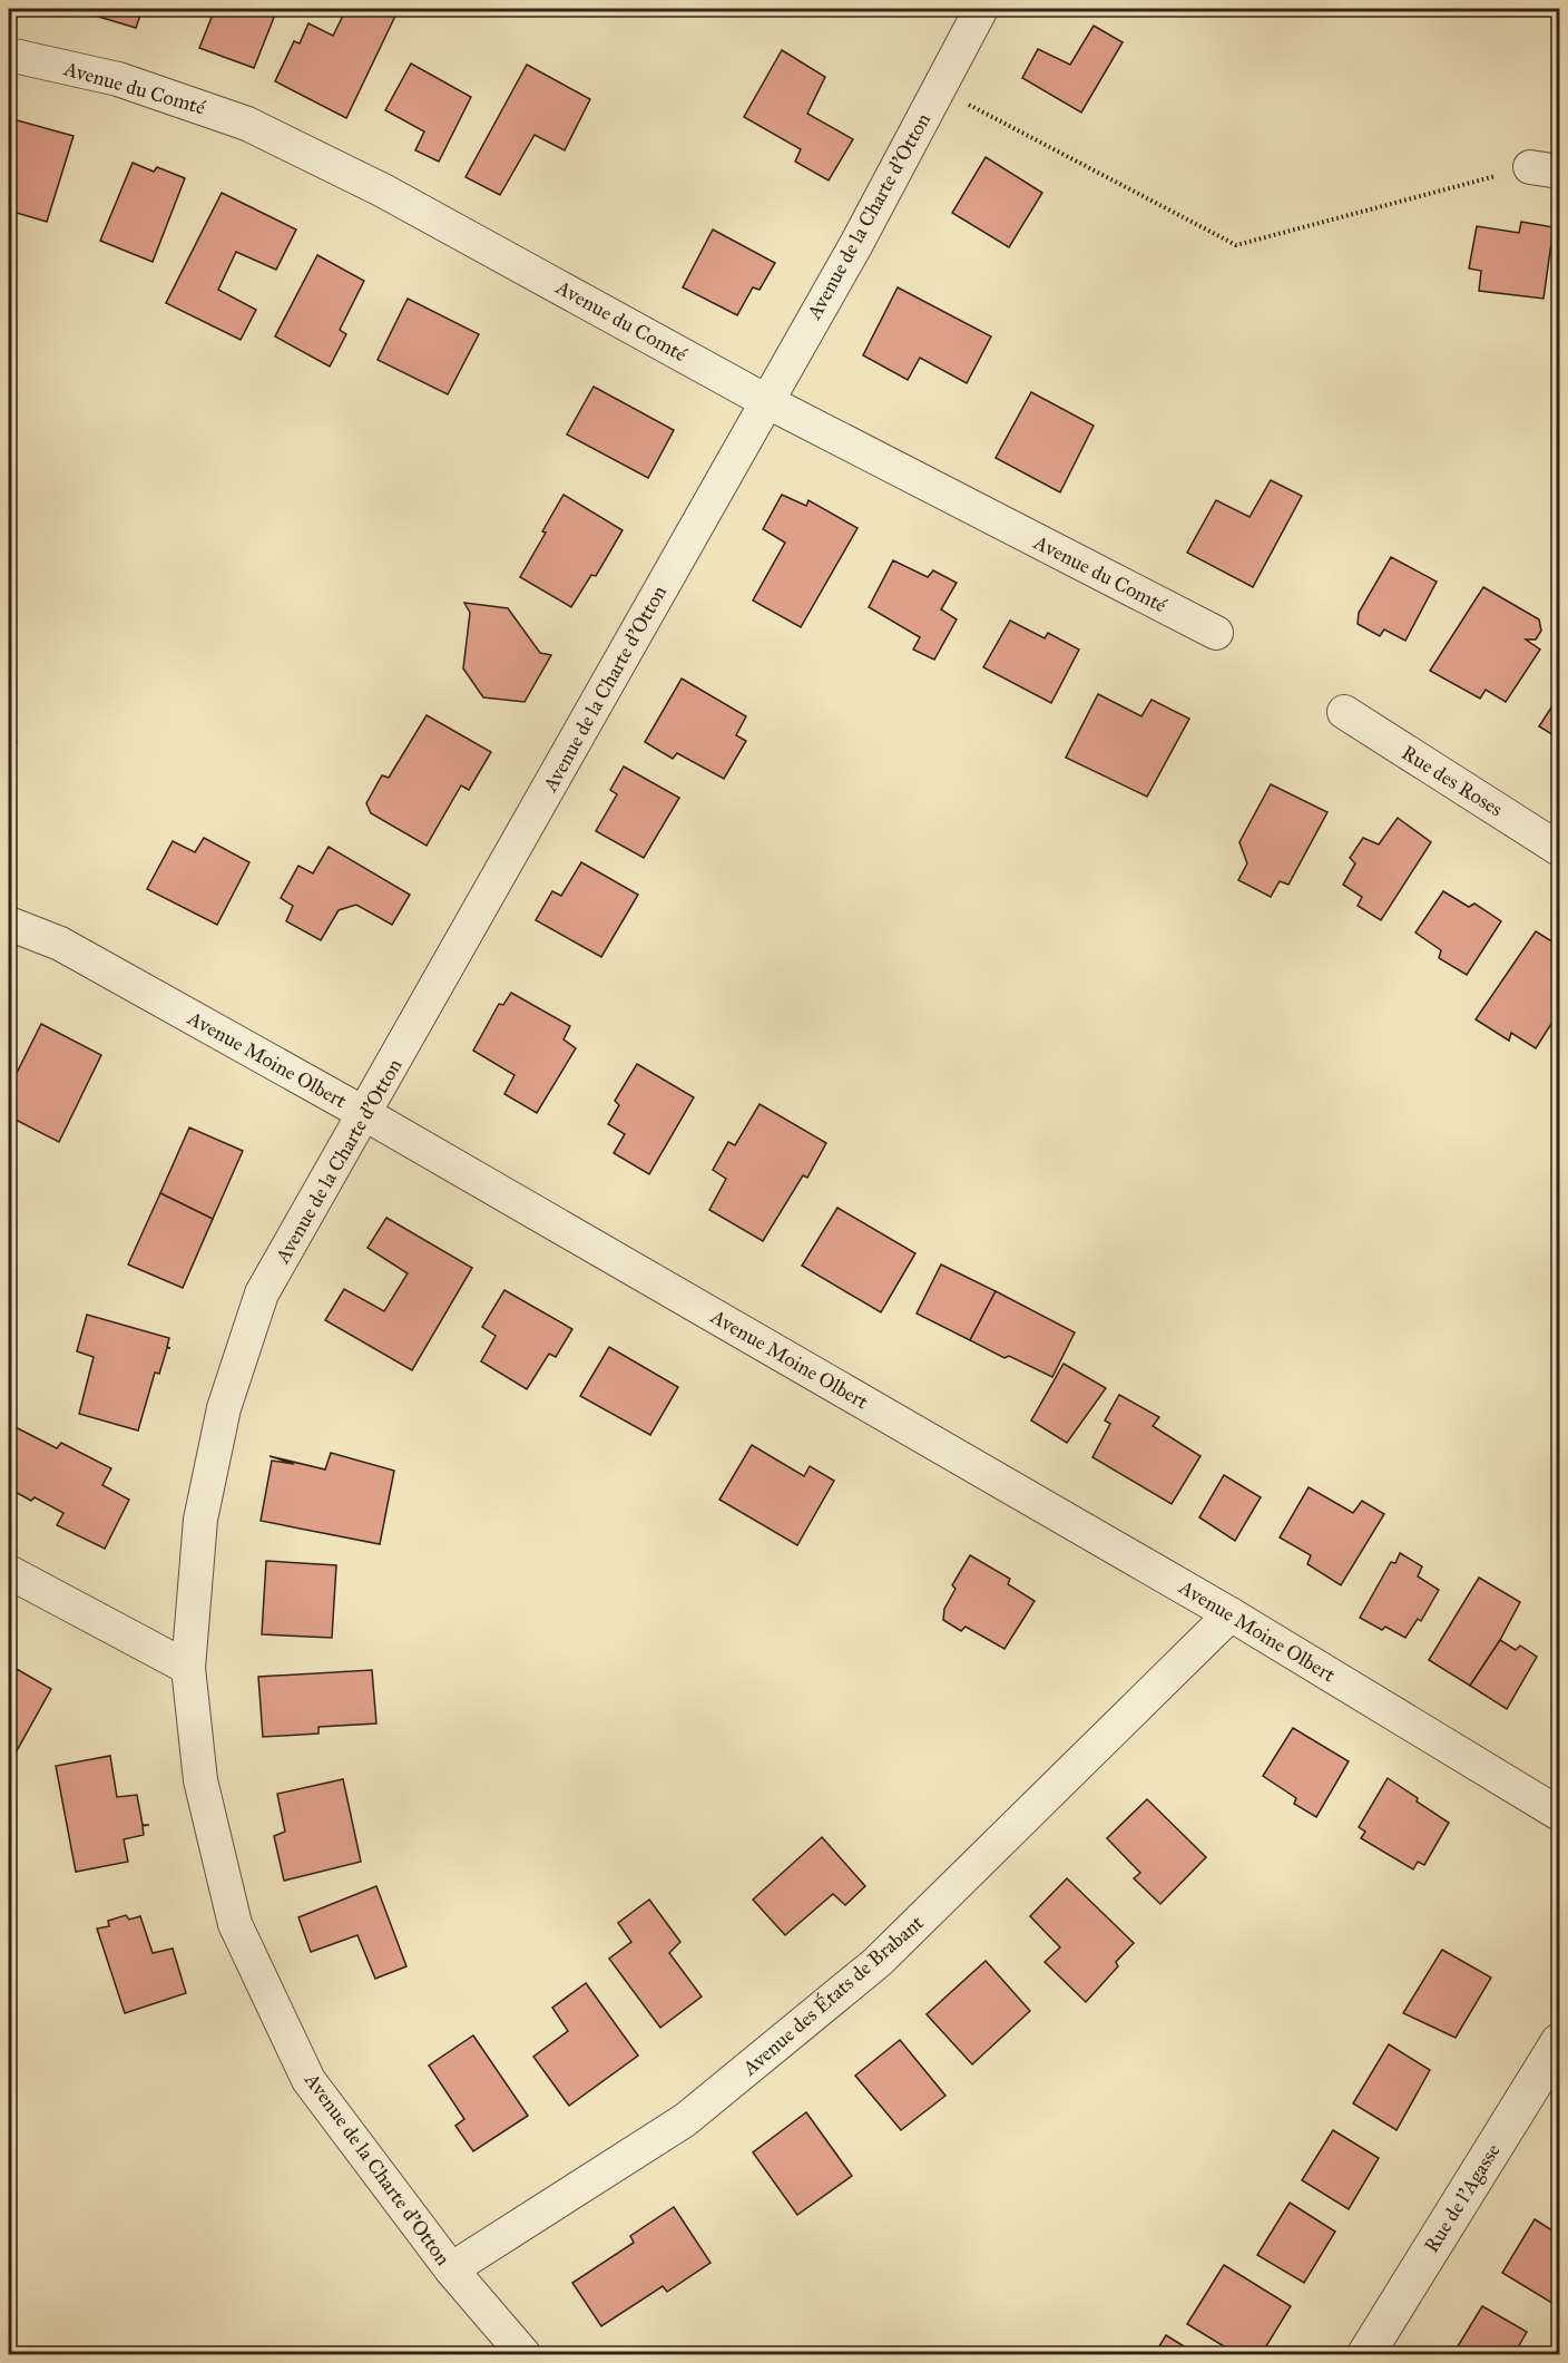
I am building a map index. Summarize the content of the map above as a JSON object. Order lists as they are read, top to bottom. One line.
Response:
{"streets":{"street":["Avenue du Comté","Avenue de la Charte d'Otton","Rue des Roses","Avenue Moine Olbert","Avenue des États de Brabant","Rue de l'Agasse"]},"crossings":[["Avenue du Comté","Avenue de la Charte d'Otton"],["Avenue de la Charte d'Otton","Avenue Moine Olbert"],["Avenue de la Charte d'Otton","Avenue des États de Brabant"],["Avenue Moine Olbert","Avenue des États de Brabant"]]}
